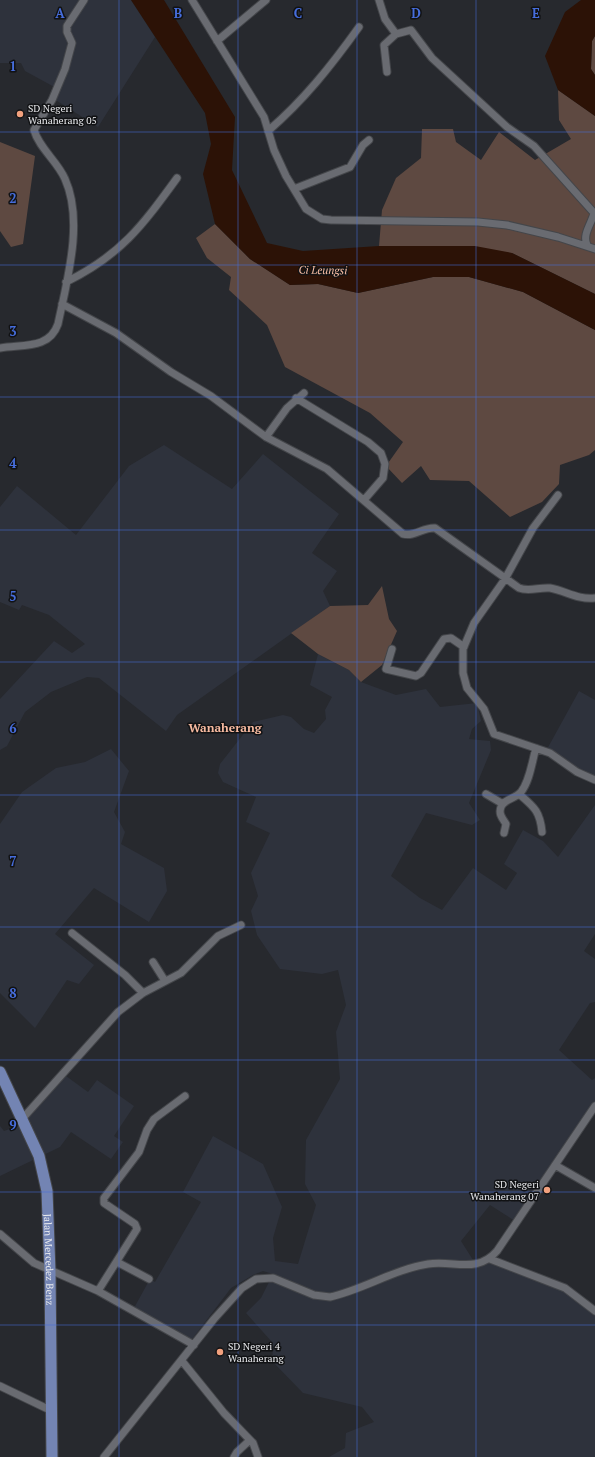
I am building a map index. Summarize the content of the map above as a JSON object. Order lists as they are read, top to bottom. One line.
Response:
{"streets":{"main road":["Jalan Mercedez Benz"]},"districts":["Wanaherang"],"water":["Ci Leungsi"],"places":["SD Negeri Wanaherang 05","SD Negeri Wanaherang 07","SD Negeri 4 Wanaherang"],"grid":{"columns":["A","B","C","D","E"],"rows":["1","2","3","4","5","6","7","8","9"]}}
